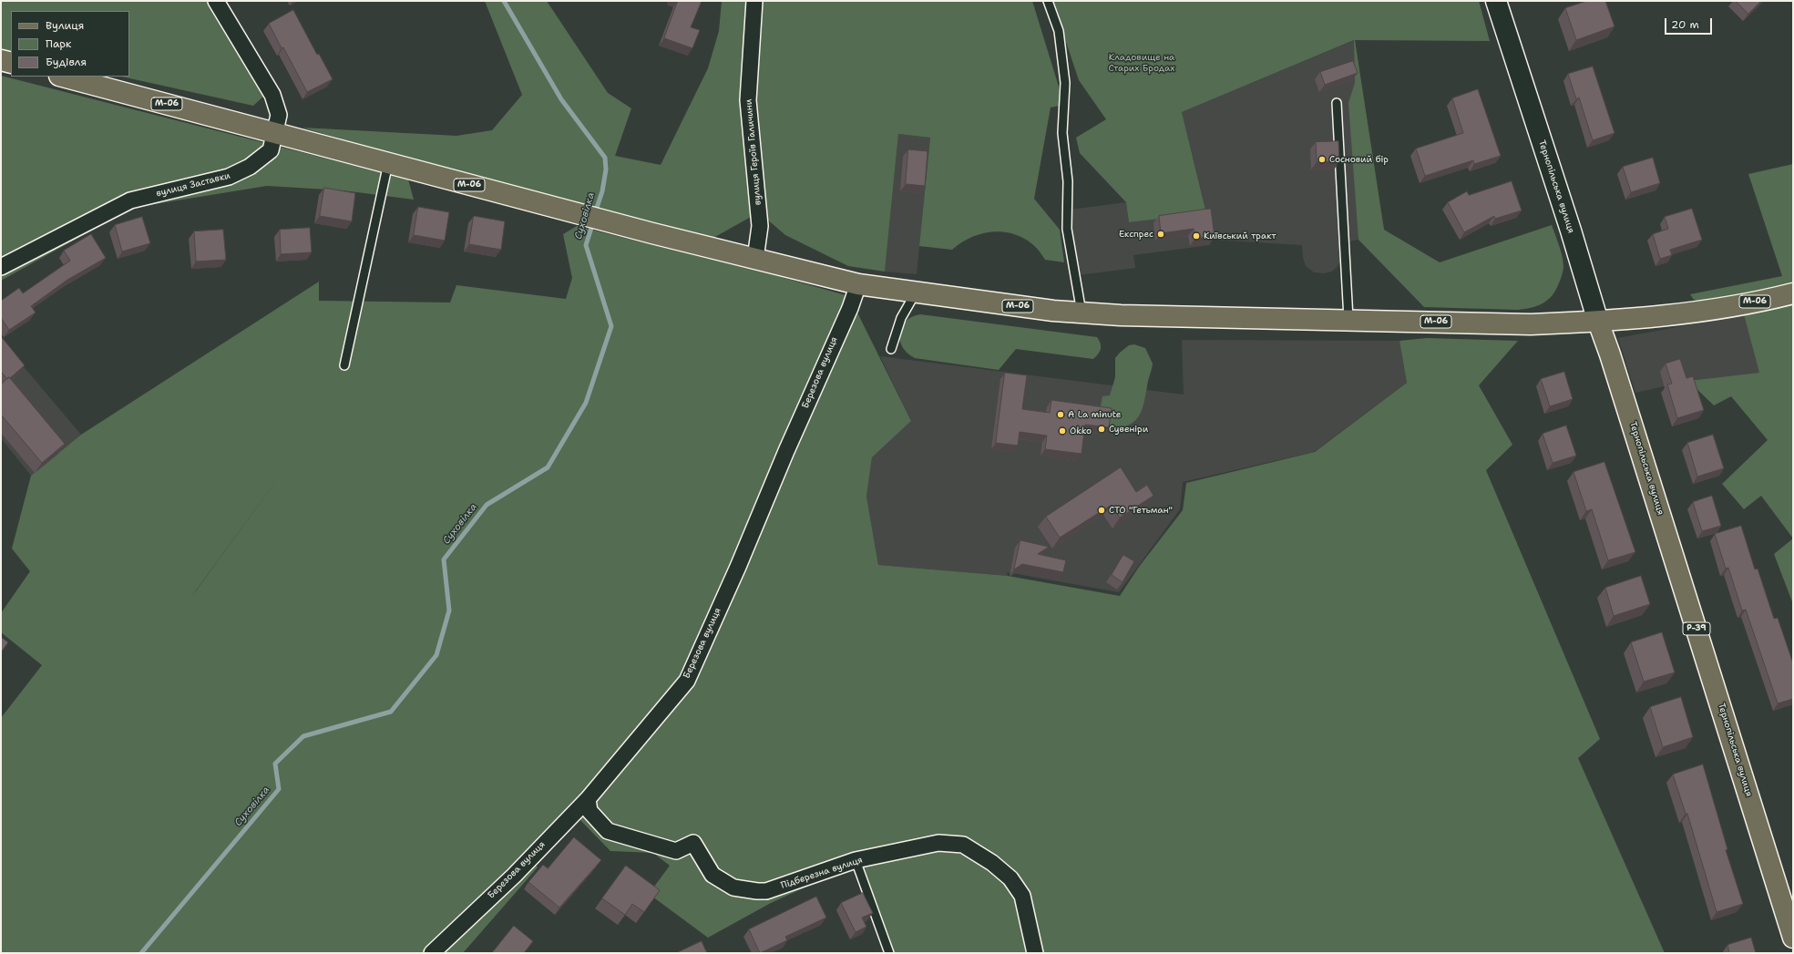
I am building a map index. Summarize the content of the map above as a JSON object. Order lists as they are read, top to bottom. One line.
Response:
{"streets":{"main road":["М-06","Тернопільська вулиця","Р-39"],"street":["вулиця Героїв Галичини","вулиця Заставки","Березова вулиця","Підберезна вулиця"]},"crossings":[["М-06","вулиця Героїв Галичини"],["М-06","вулиця Заставки"],["М-06","Тернопільська вулиця"],["М-06","Березова вулиця"],["Березова вулиця","Підберезна вулиця"]],"water":["Суховілка"],"parks":["Кладовище на Старих Бродах"],"places":["Сосновий бір","Експрес","Київський тракт","A La minute","Сувеніри","Okko","СТО \"Гетьман\""],"legend":["Вулиця","Парк","Будівля"],"scale_bar":"20 m"}
